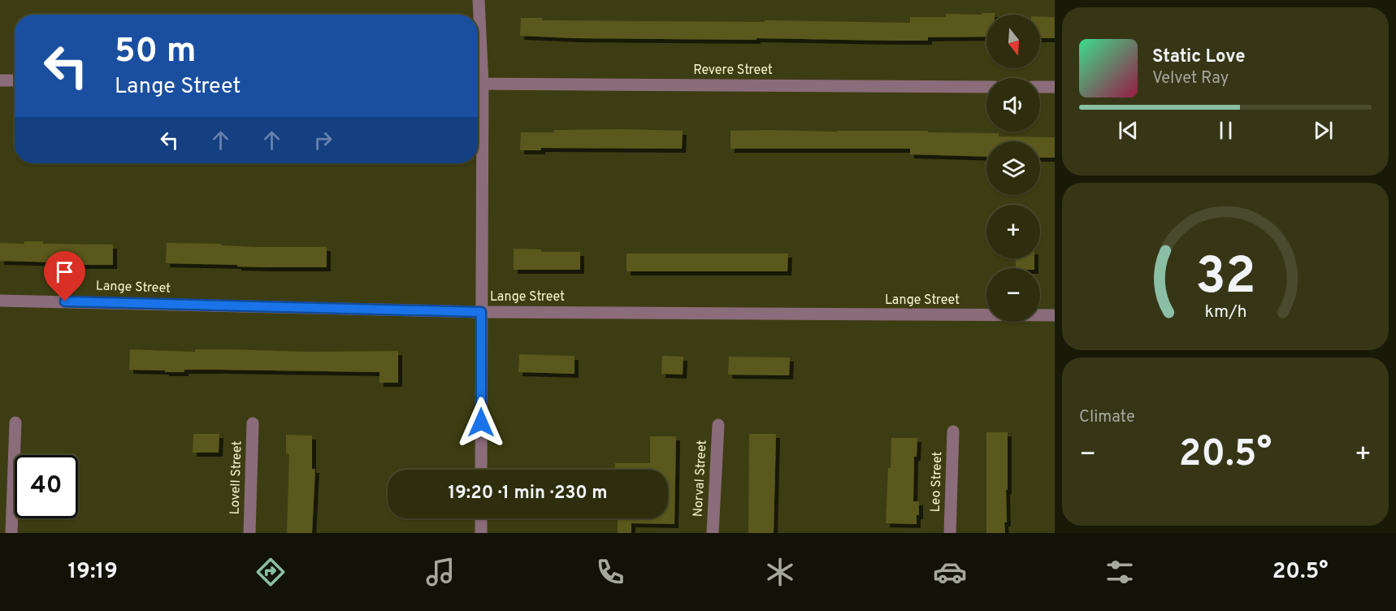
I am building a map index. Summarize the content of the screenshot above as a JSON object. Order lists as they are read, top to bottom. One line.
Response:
{"streets":{"street":["Revere Street","Lange Street","Lovell Street","Norval Street","Leo Street"]},"north":"bottom","page":{"map_buttons":["+","−"],"turn":["50 m","Lange Street"],"song":["Static Love","Velvet Ray"],"tile":"Climate","heat":["−","20.5°","+"],"limit":"40","trip":"19:20 · 1 min · 230 m","tabs":["19:19","20.5°"],"gauge":["32","km/h"]}}
